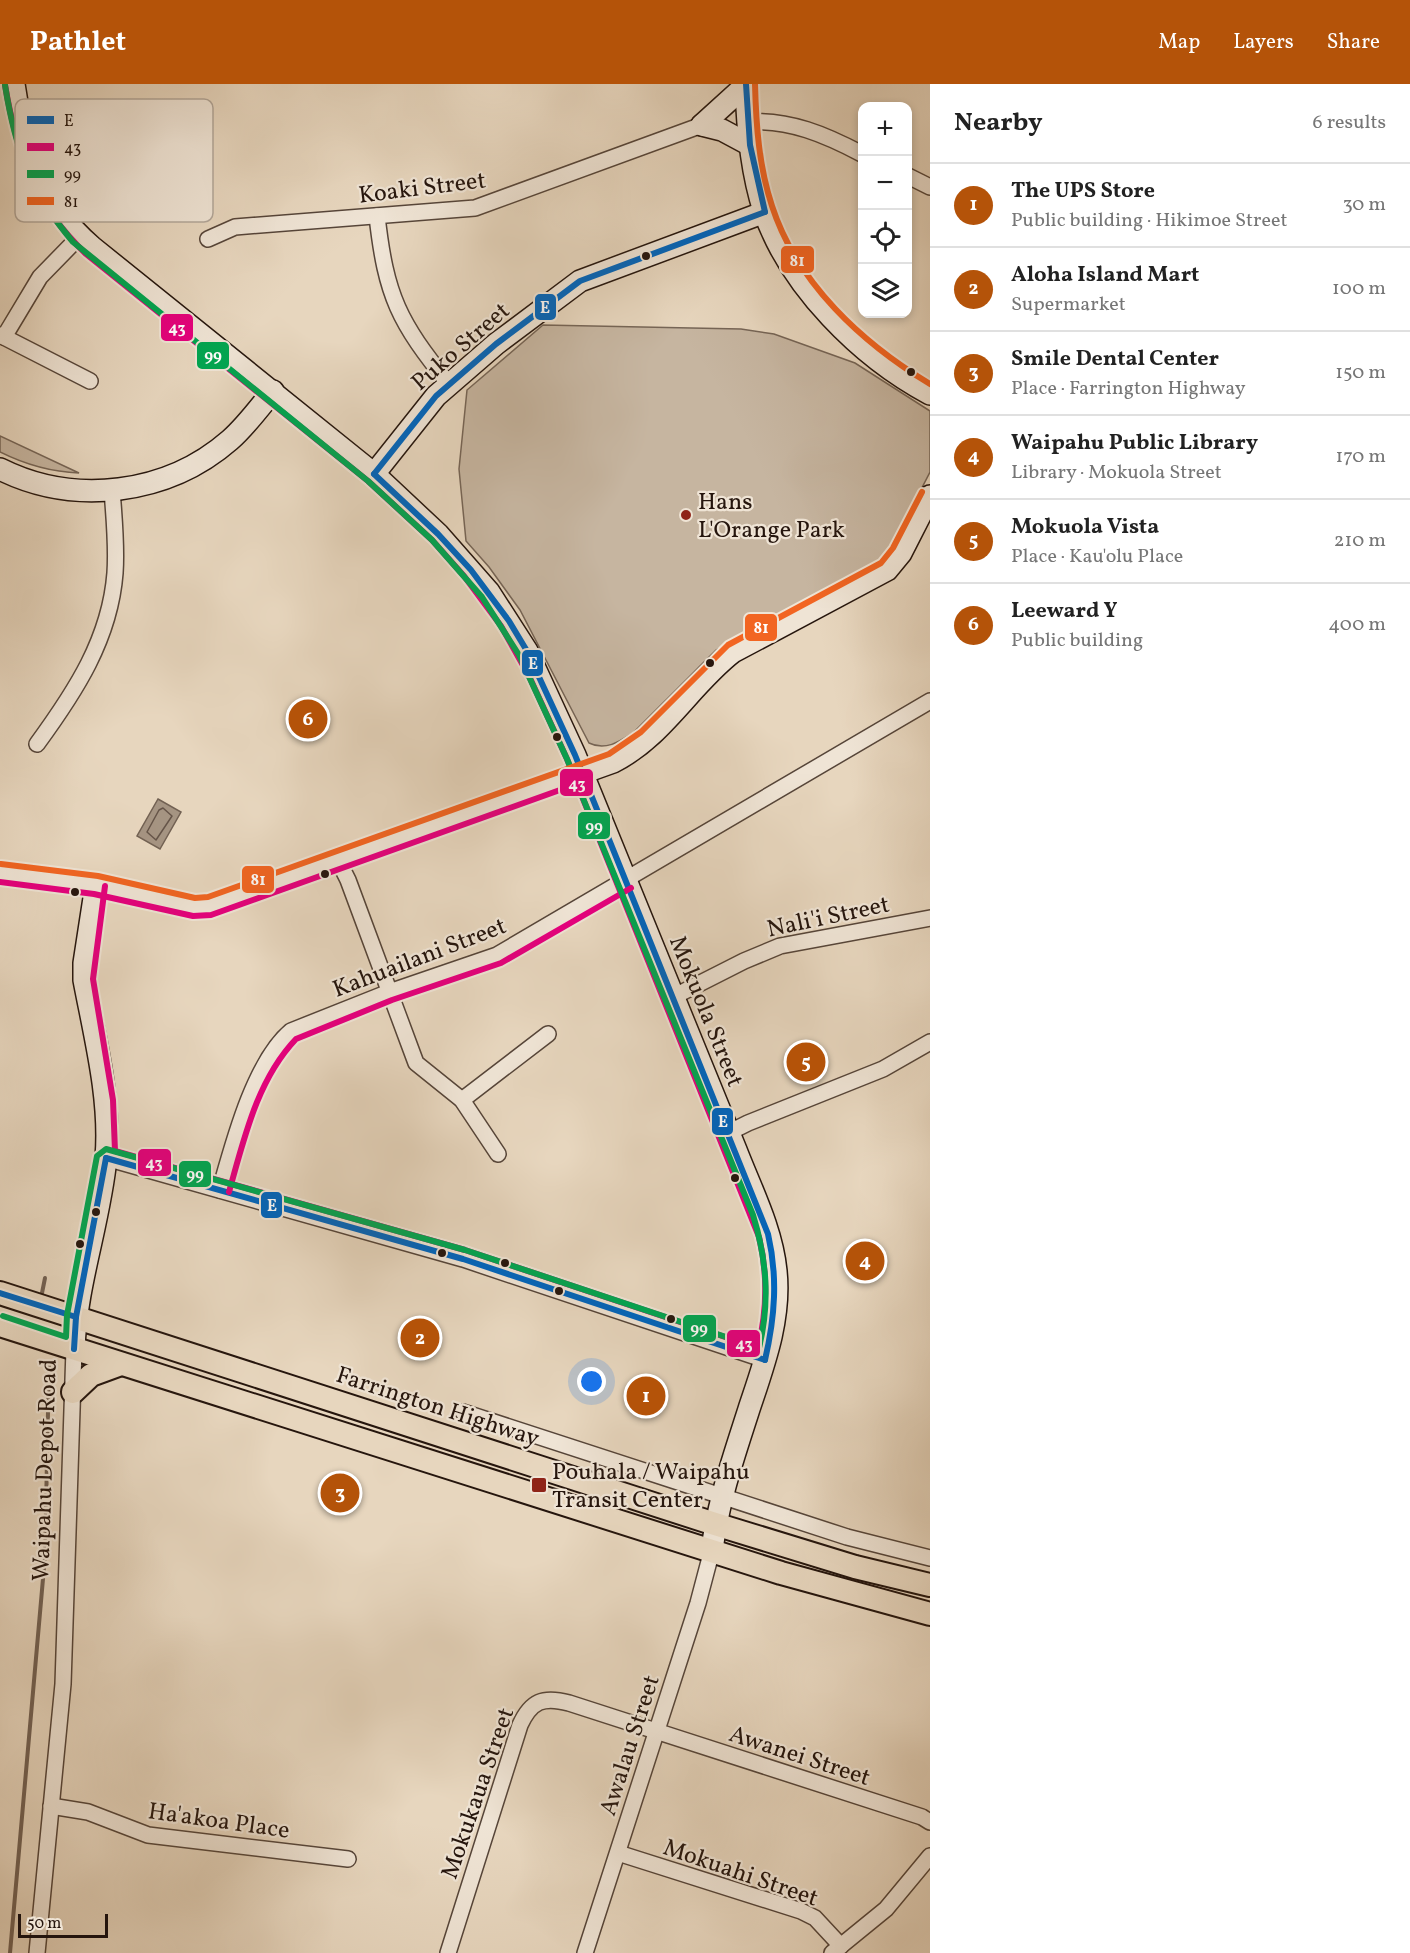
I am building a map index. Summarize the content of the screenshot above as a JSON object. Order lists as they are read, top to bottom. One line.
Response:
{"streets":{"main road":["Farrington Highway"],"street":["Koaki Street","Puko Street","Nali'i Street","Kahuailani Street","Mokuola Street","Waipahu Depot Road","Awalau Street","Awanei Street","Mokukaua Street","Ha'akoa Place","Mokuahi Street"]},"crossings":[["Puko Street","Mokuola Street"],["Nali'i Street","Mokuola Street"],["Kahuailani Street","Mokuola Street"],["Mokuola Street","Farrington Highway"],["Mokuola Street","Awalau Street"],["Farrington Highway","Waipahu Depot Road"],["Waipahu Depot Road","Ha'akoa Place"],["Awalau Street","Awanei Street"],["Awalau Street","Mokukaua Street"],["Awalau Street","Mokuahi Street"],["Awanei Street","Mokukaua Street"]],"places":{"other":["Hans L'Orange Park"],"transit":["Pouhala / Waipahu Transit Center"]},"lines":["transit line E","transit line 81","transit line 43","transit line 99"],"legend":["E","43","99","81"],"scale_bar":"50 m","page":{"header":"Pathlet","nav":["Map","Layers","Share"],"heading":["Nearby","6 results"],"map_buttons":["+","−"],"list":[{"mark":"1","name":"The UPS Store","note":"Public building · Hikimoe Street","value":"30 m"},{"mark":"2","name":"Aloha Island Mart","note":"Supermarket","value":"100 m"},{"mark":"3","name":"Smile Dental Center","note":"Place · Farrington Highway","value":"150 m"},{"mark":"4","name":"Waipahu Public Library","note":"Library · Mokuola Street","value":"170 m"},{"mark":"5","name":"Mokuola Vista","note":"Place · Kau'olu Place","value":"210 m"},{"mark":"6","name":"Leeward Y","note":"Public building","value":"400 m"}],"pins":["6","5","4","2","1","3"],"scale":"50 m"}}
